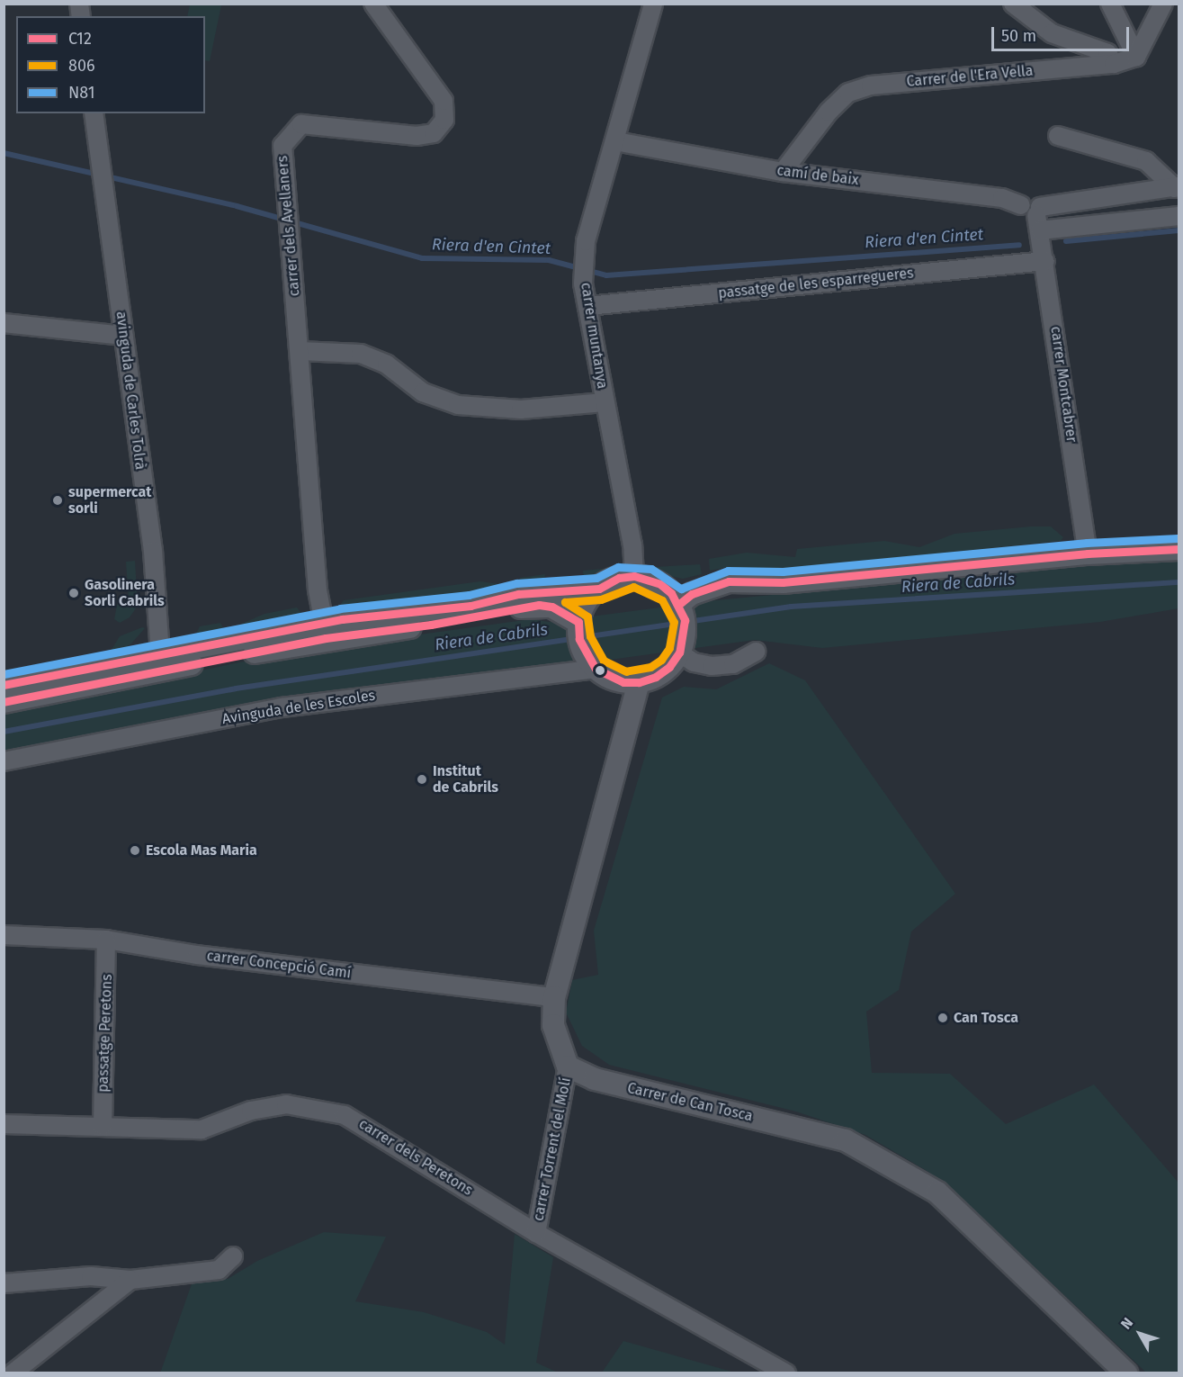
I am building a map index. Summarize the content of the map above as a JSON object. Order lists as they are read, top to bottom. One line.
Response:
{"streets":{"street":["Carrer de l'Era Vella","camí de baix","carrer dels Avellaners","passatge de les esparregueres","carrer muntanya","carrer Montcabrer","avinguda de Carles Tolrà","Avinguda de les Escoles","carrer Concepció Camí","passatge Peretons","Carrer de Can Tosca","carrer Torrent del Molí","carrer dels Peretons"]},"crossings":[["Carrer de l'Era Vella","camí de baix"],["camí de baix","carrer muntanya"],["camí de baix","carrer Montcabrer"],["passatge de les esparregueres","carrer muntanya"],["passatge de les esparregueres","carrer Montcabrer"],["carrer muntanya","Avinguda de les Escoles"],["carrer Concepció Camí","passatge Peretons"],["passatge Peretons","carrer dels Peretons"],["Carrer de Can Tosca","carrer Torrent del Molí"],["carrer Torrent del Molí","carrer dels Peretons"]],"water":["Riera d'en Cintet","Riera de Cabrils"],"places":["supermercat sorli","Gasolinera Sorli Cabrils","Institut de Cabrils","Escola Mas Maria","Can Tosca"],"lines":["transit line N81","transit line C12","transit line 806"],"legend":["C12","806","N81"],"scale_bar":"50 m","north":"top left"}
